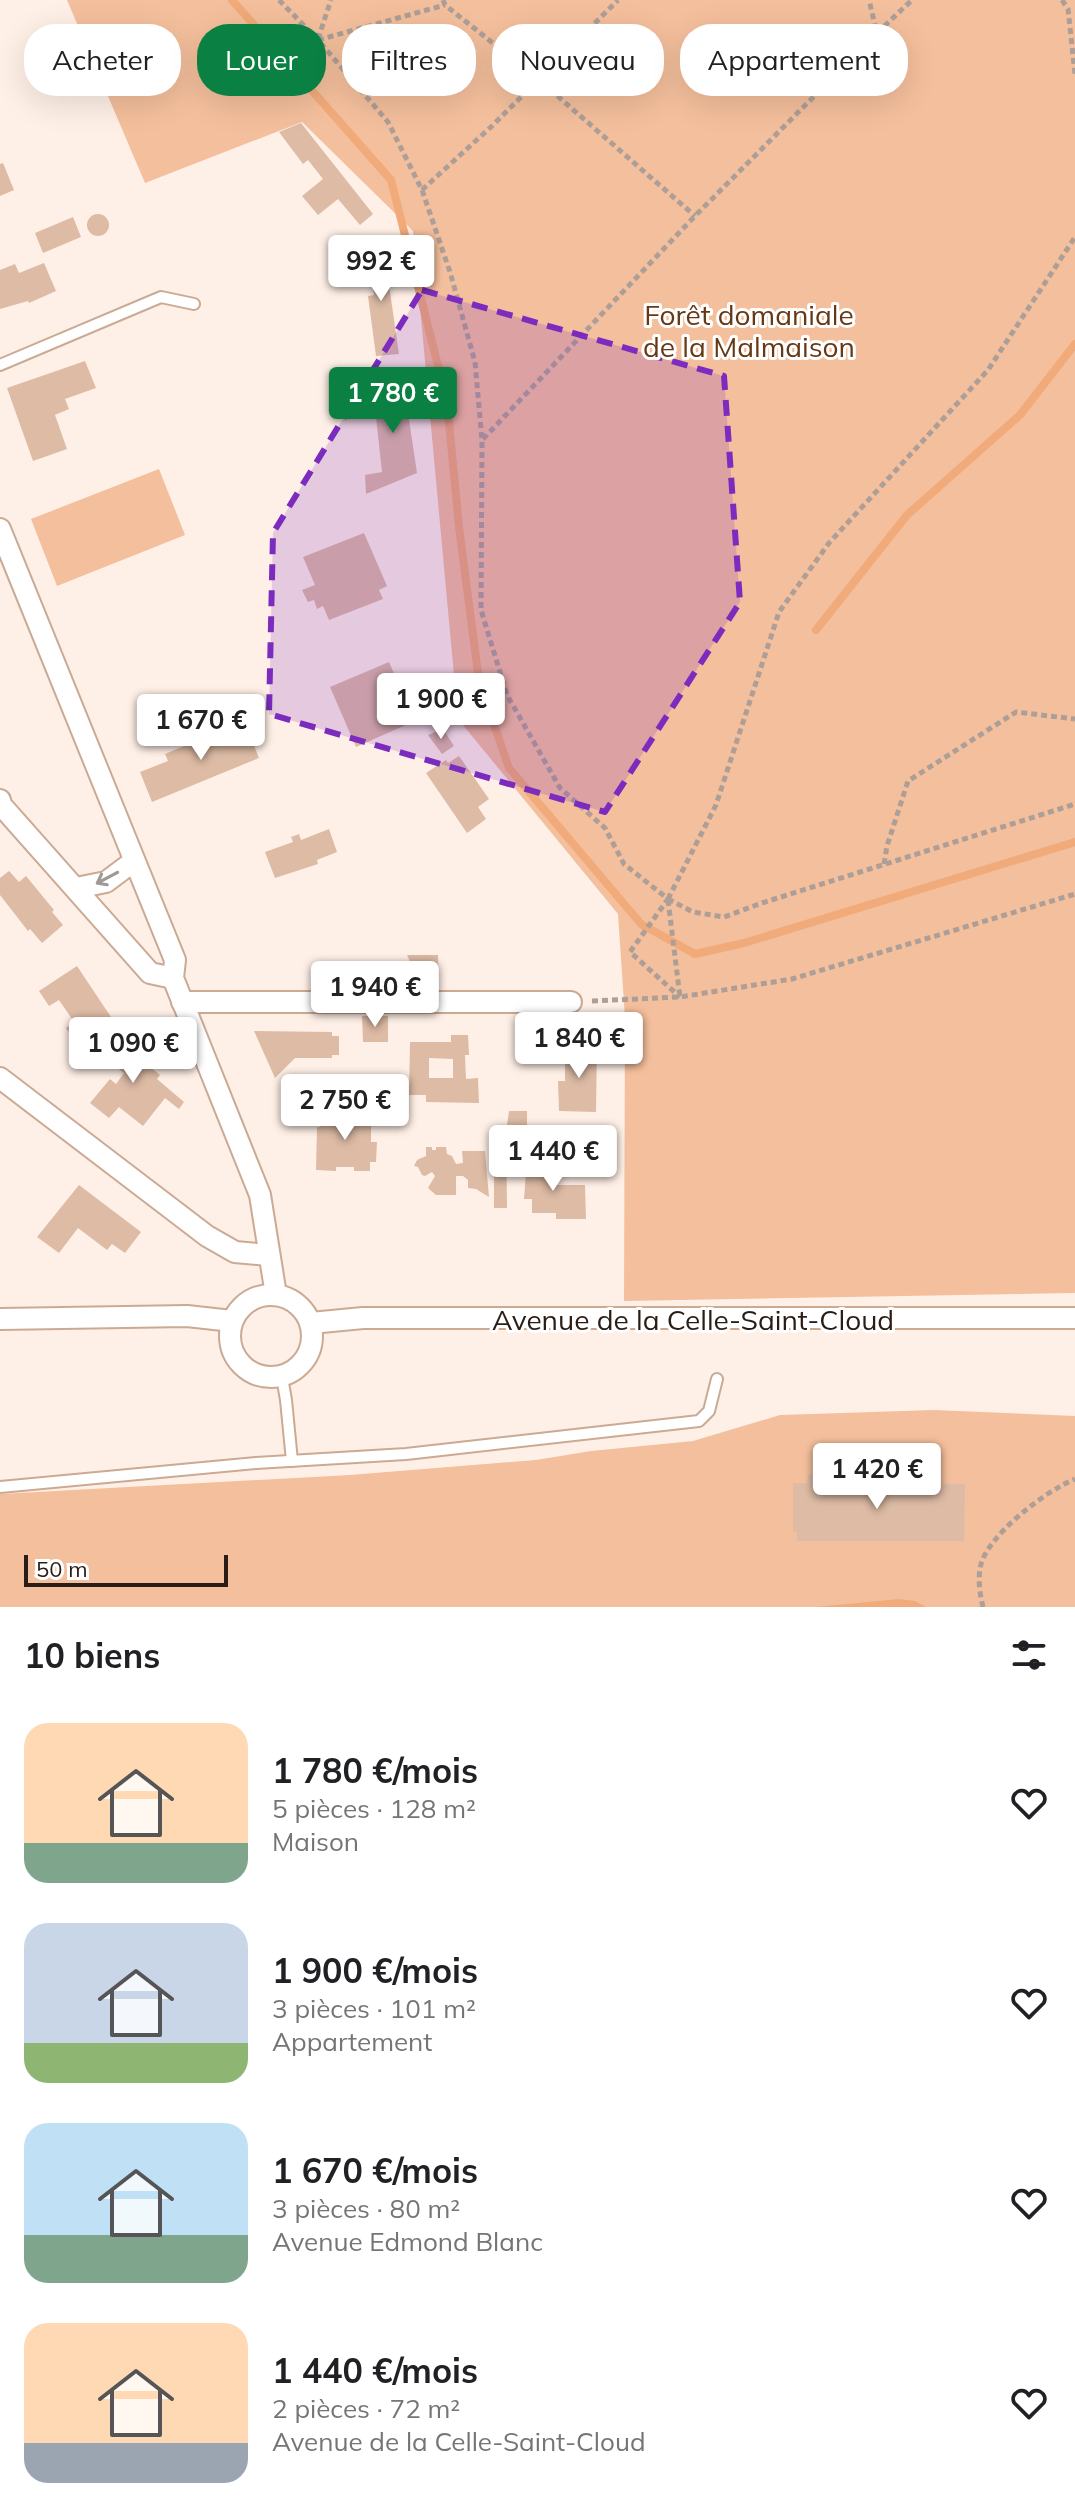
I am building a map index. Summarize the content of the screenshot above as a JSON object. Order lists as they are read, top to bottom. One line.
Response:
{"streets":{"street":["Avenue de la Celle-Saint-Cloud"]},"parks":["Forêt domaniale de la Malmaison"],"scale_bar":"50 m","page":{"chip":["Acheter","Louer","Filtres","Nouveau","Appartement"],"price":["992 €","1 780 €","1 900 €","1 670 €","1 940 €","1 840 €","1 090 €","2 750 €","1 440 €","1 420 €"],"scale":"50 m","heading":"10 biens","list":[{"name":"1 780 €/mois","note":"5 pièces · 128 m² · Maison"},{"name":"1 900 €/mois","note":"3 pièces · 101 m² · Appartement"},{"name":"1 670 €/mois","note":"3 pièces · 80 m² · Avenue Edmond Blanc"},{"name":"1 440 €/mois","note":"2 pièces · 72 m² · Avenue de la Celle-Saint-Cloud"}]}}
